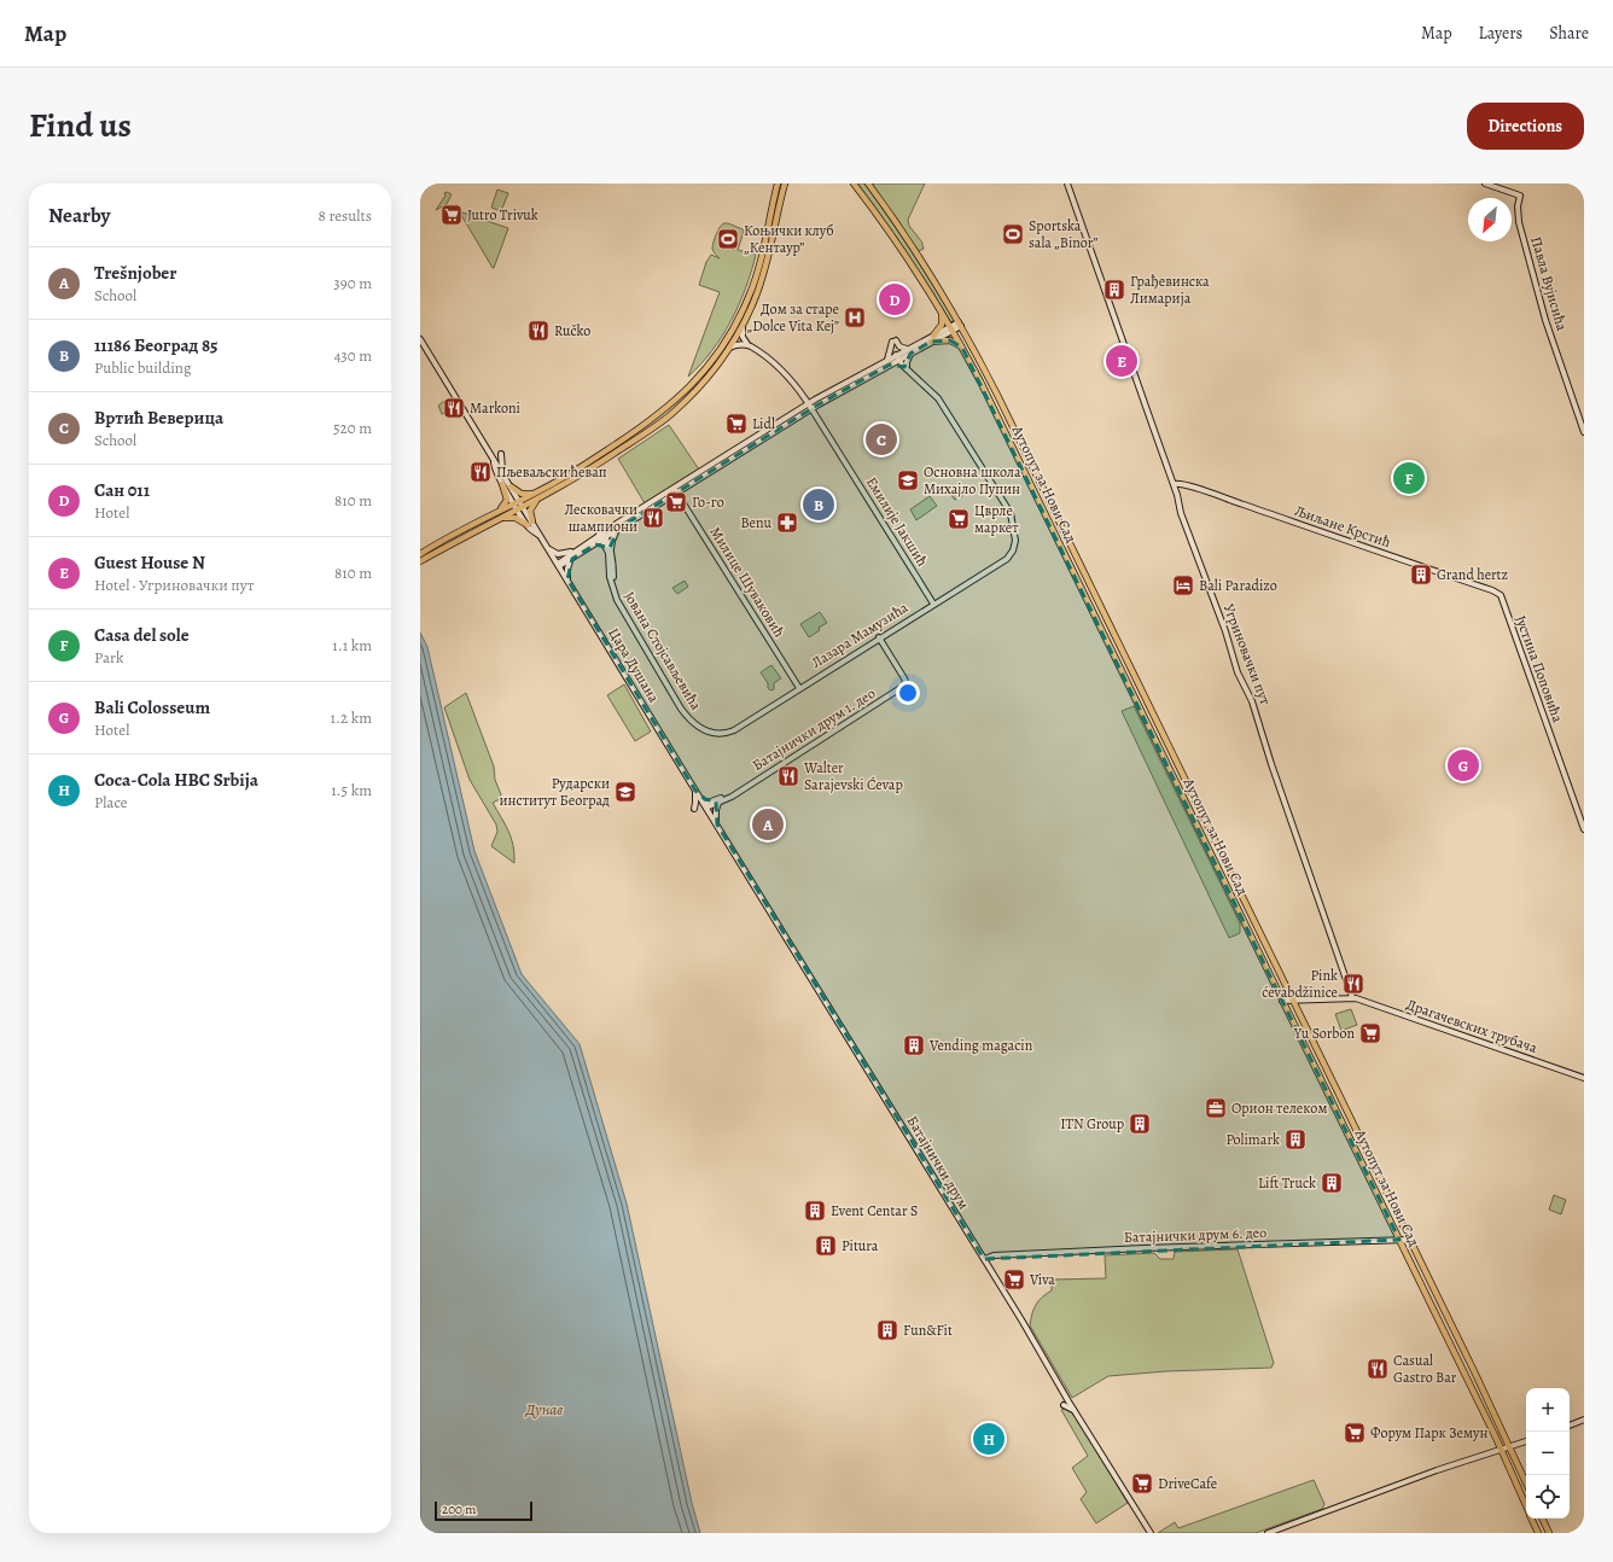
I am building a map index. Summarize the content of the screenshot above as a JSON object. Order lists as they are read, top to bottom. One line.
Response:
{"streets":{"main road":["Аутопут за Нови Сад"],"street":["Павла Вујисића","Емилије Јакшић","Љиљане Крстић","Милице Шуваковић","Лазара Мамузића","Јована Стојсављевића","Угриновачки пут","Цара Душана","Јустина Поповића","Батајнички друм 1. део","Драгачевских трубача","Батајнички друм","Батајнички друм 6. део"]},"crossings":[["Аутопут за Нови Сад","Батајнички друм 6. део"],["Емилије Јакшић","Лазара Мамузића"],["Љиљане Крстић","Угриновачки пут"],["Љиљане Крстић","Јустина Поповића"],["Милице Шуваковић","Лазара Мамузића"],["Милице Шуваковић","Јована Стојсављевића"],["Лазара Мамузића","Јована Стојсављевића"],["Лазара Мамузића","Батајнички друм 1. део"],["Угриновачки пут","Драгачевских трубача"],["Цара Душана","Батајнички друм 1. део"],["Цара Душана","Батајнички друм"],["Батајнички друм 1. део","Батајнички друм"],["Батајнички друм","Батајнички друм 6. део"]],"water":["Дунав"],"places":{"supermarket":["Jutro Trivuk","Lidl","Го-го","Цврле маркет","Yu Sorbon","Viva","Форум Парк Земун","DriveCafe"],"sports":["Sportska sala „Binor”","Коњички клуб „Кентаур”"],"building":["Грађевинска Лимарија","Grand hertz","Vending magacin","ITN Group","Polimark","Lift Truck","Event Centar S","Pitura","Fun&Fit"],"hospital":["Дом за старе „Dolce Vita Kej”"],"restaurant":["Ručko","Markoni","Пљеваљски ћевап","Лесковачки шампиони","Walter Sarajevski Ćevap","Pink ćevabdžinice","Casual Gastro Bar"],"school or university":["Основна школа Михајло Пупин","Рударски институт Београд"],"pharmacy":["Benu"],"hotel":["Bali Paradizo"],"office":["Орион телеком"]},"scale_bar":"200 m","north":"bottom left","page":{"header":"Map","nav":["Map","Layers","Share"],"title":"Find us","buttons":"Directions","heading":["Nearby","8 results"],"list":[{"mark":"A","name":"Trešnjober","note":"School","value":"390 m"},{"mark":"B","name":"11186 Београд 85","note":"Public building","value":"430 m"},{"mark":"C","name":"Вртић Веверица","note":"School","value":"520 m"},{"mark":"D","name":"Сан 011","note":"Hotel","value":"810 m"},{"mark":"E","name":"Guest House N","note":"Hotel · Угриновачки пут","value":"810 m"},{"mark":"F","name":"Casa del sole","note":"Park","value":"1.1 km"},{"mark":"G","name":"Bali Colosseum","note":"Hotel","value":"1.2 km"},{"mark":"H","name":"Coca-Cola HBC Srbija","note":"Place","value":"1.5 km"}],"pins":["D","E","C","F","B","G","A","H"],"map_buttons":["+","−"],"scale":"200 m"}}
